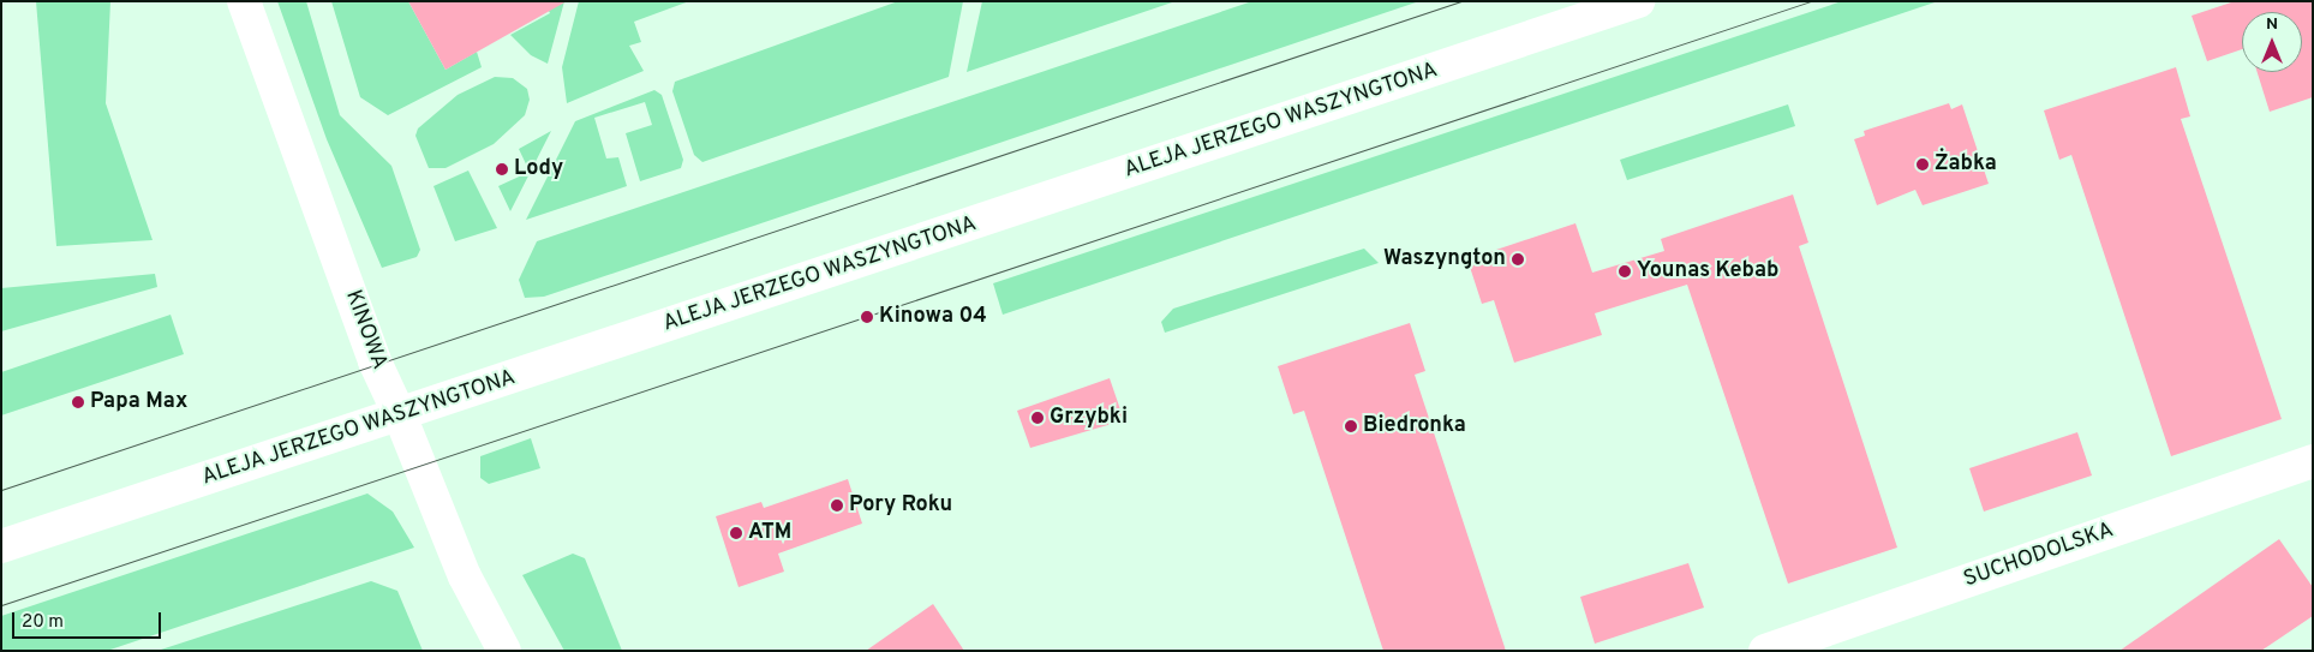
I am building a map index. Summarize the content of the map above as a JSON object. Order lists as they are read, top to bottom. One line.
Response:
{"streets":{"main road":["ALEJA JERZEGO WASZYNGTONA","KINOWA","SUCHODOLSKA"]},"crossings":[["ALEJA JERZEGO WASZYNGTONA","KINOWA"]],"places":["Żabka","Lody","Waszyngton","Younas Kebab","Kinowa 04","Papa Max","Grzybki","Biedronka","Pory Roku","ATM"],"scale_bar":"20 m","north":"top"}
